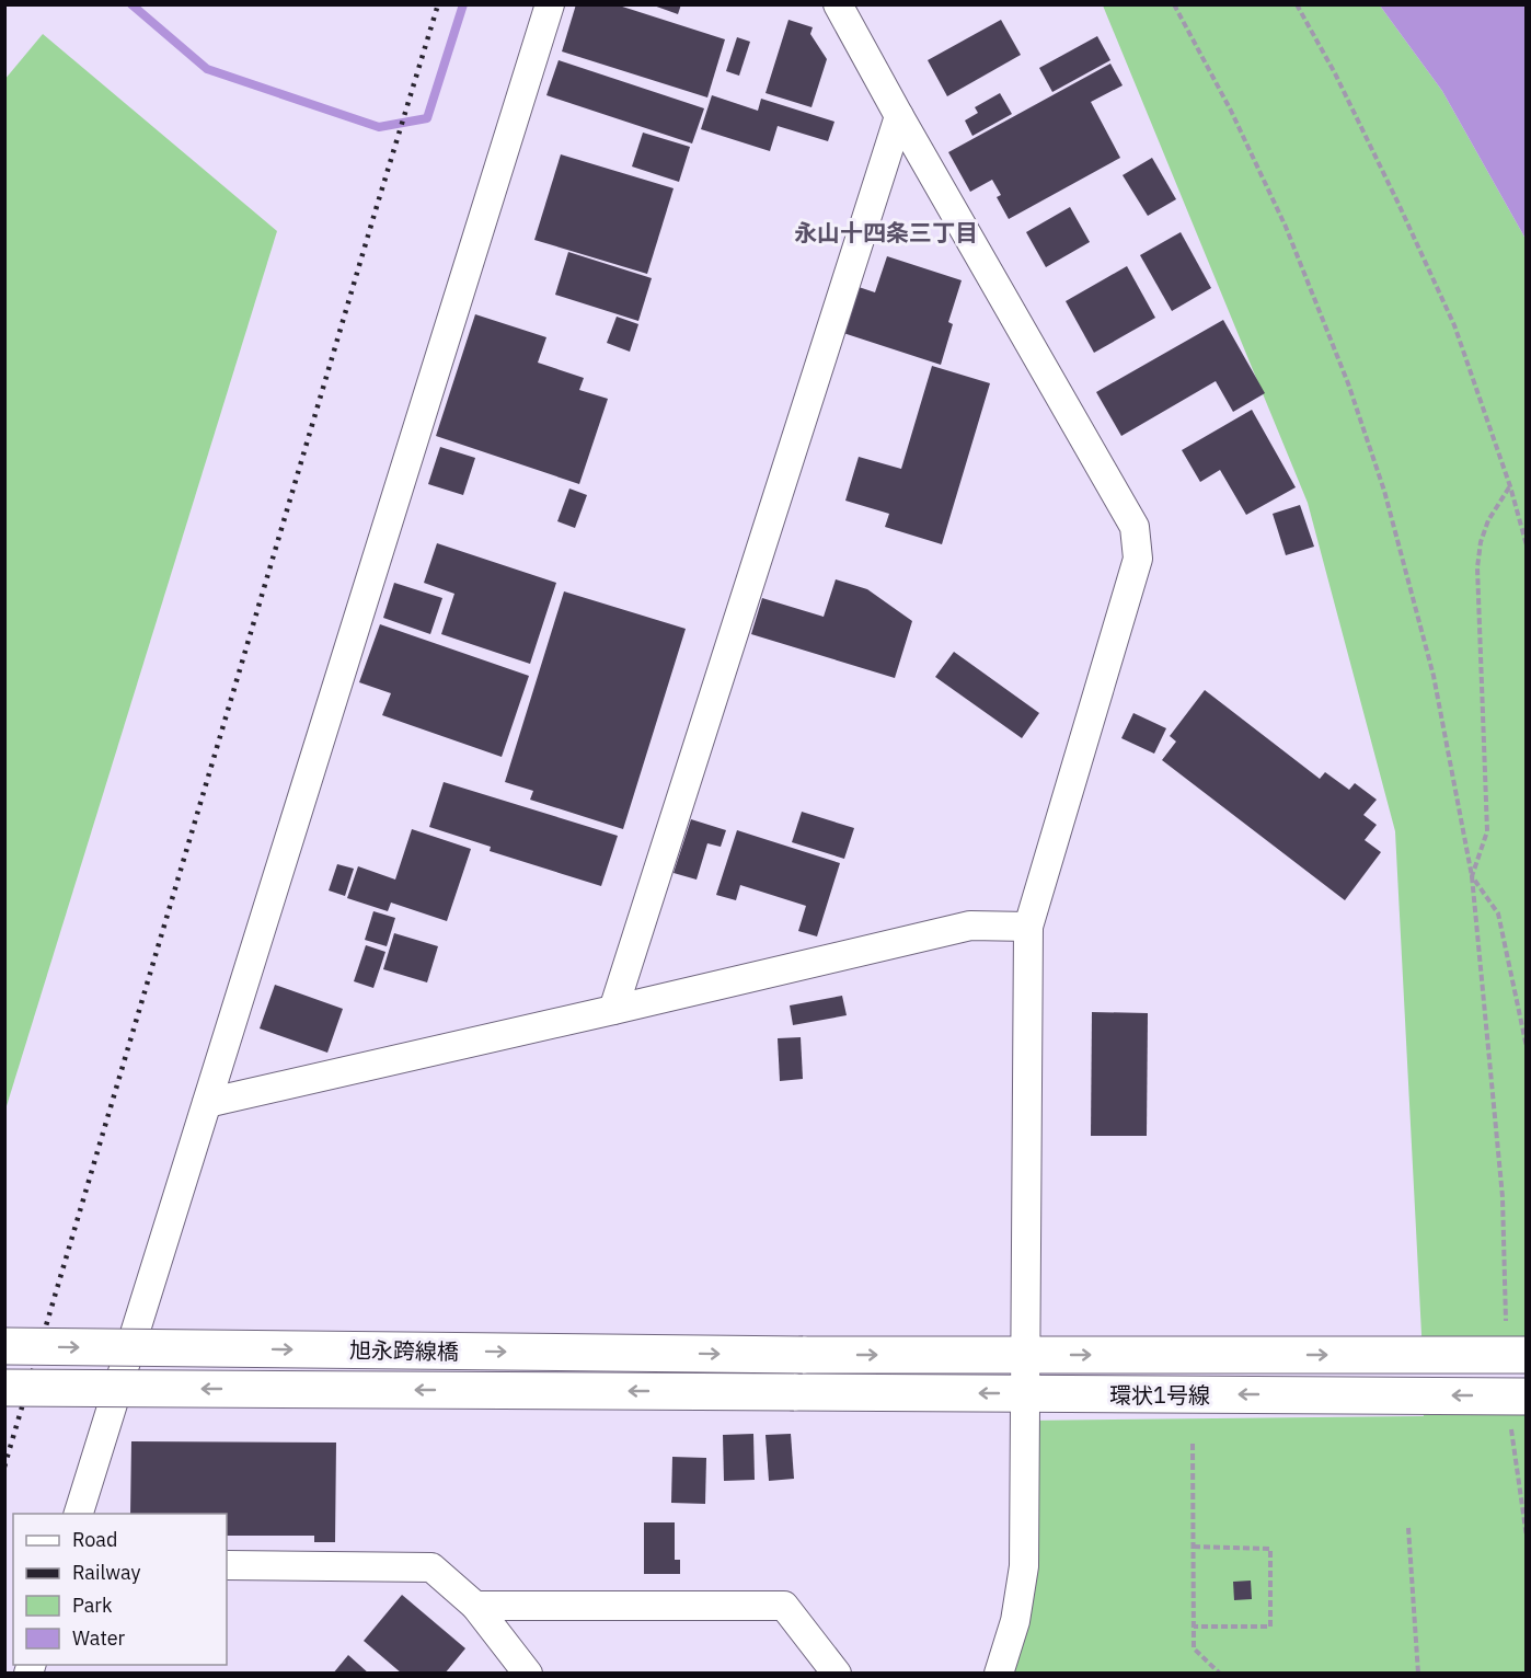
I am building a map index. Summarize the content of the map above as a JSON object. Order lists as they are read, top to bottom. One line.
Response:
{"streets":{"main road":["旭永跨線橋","環状1号線"]},"crossings":[["旭永跨線橋","環状1号線"]],"districts":["永山十四条三丁目"],"legend":["Road","Railway","Park","Water"]}
